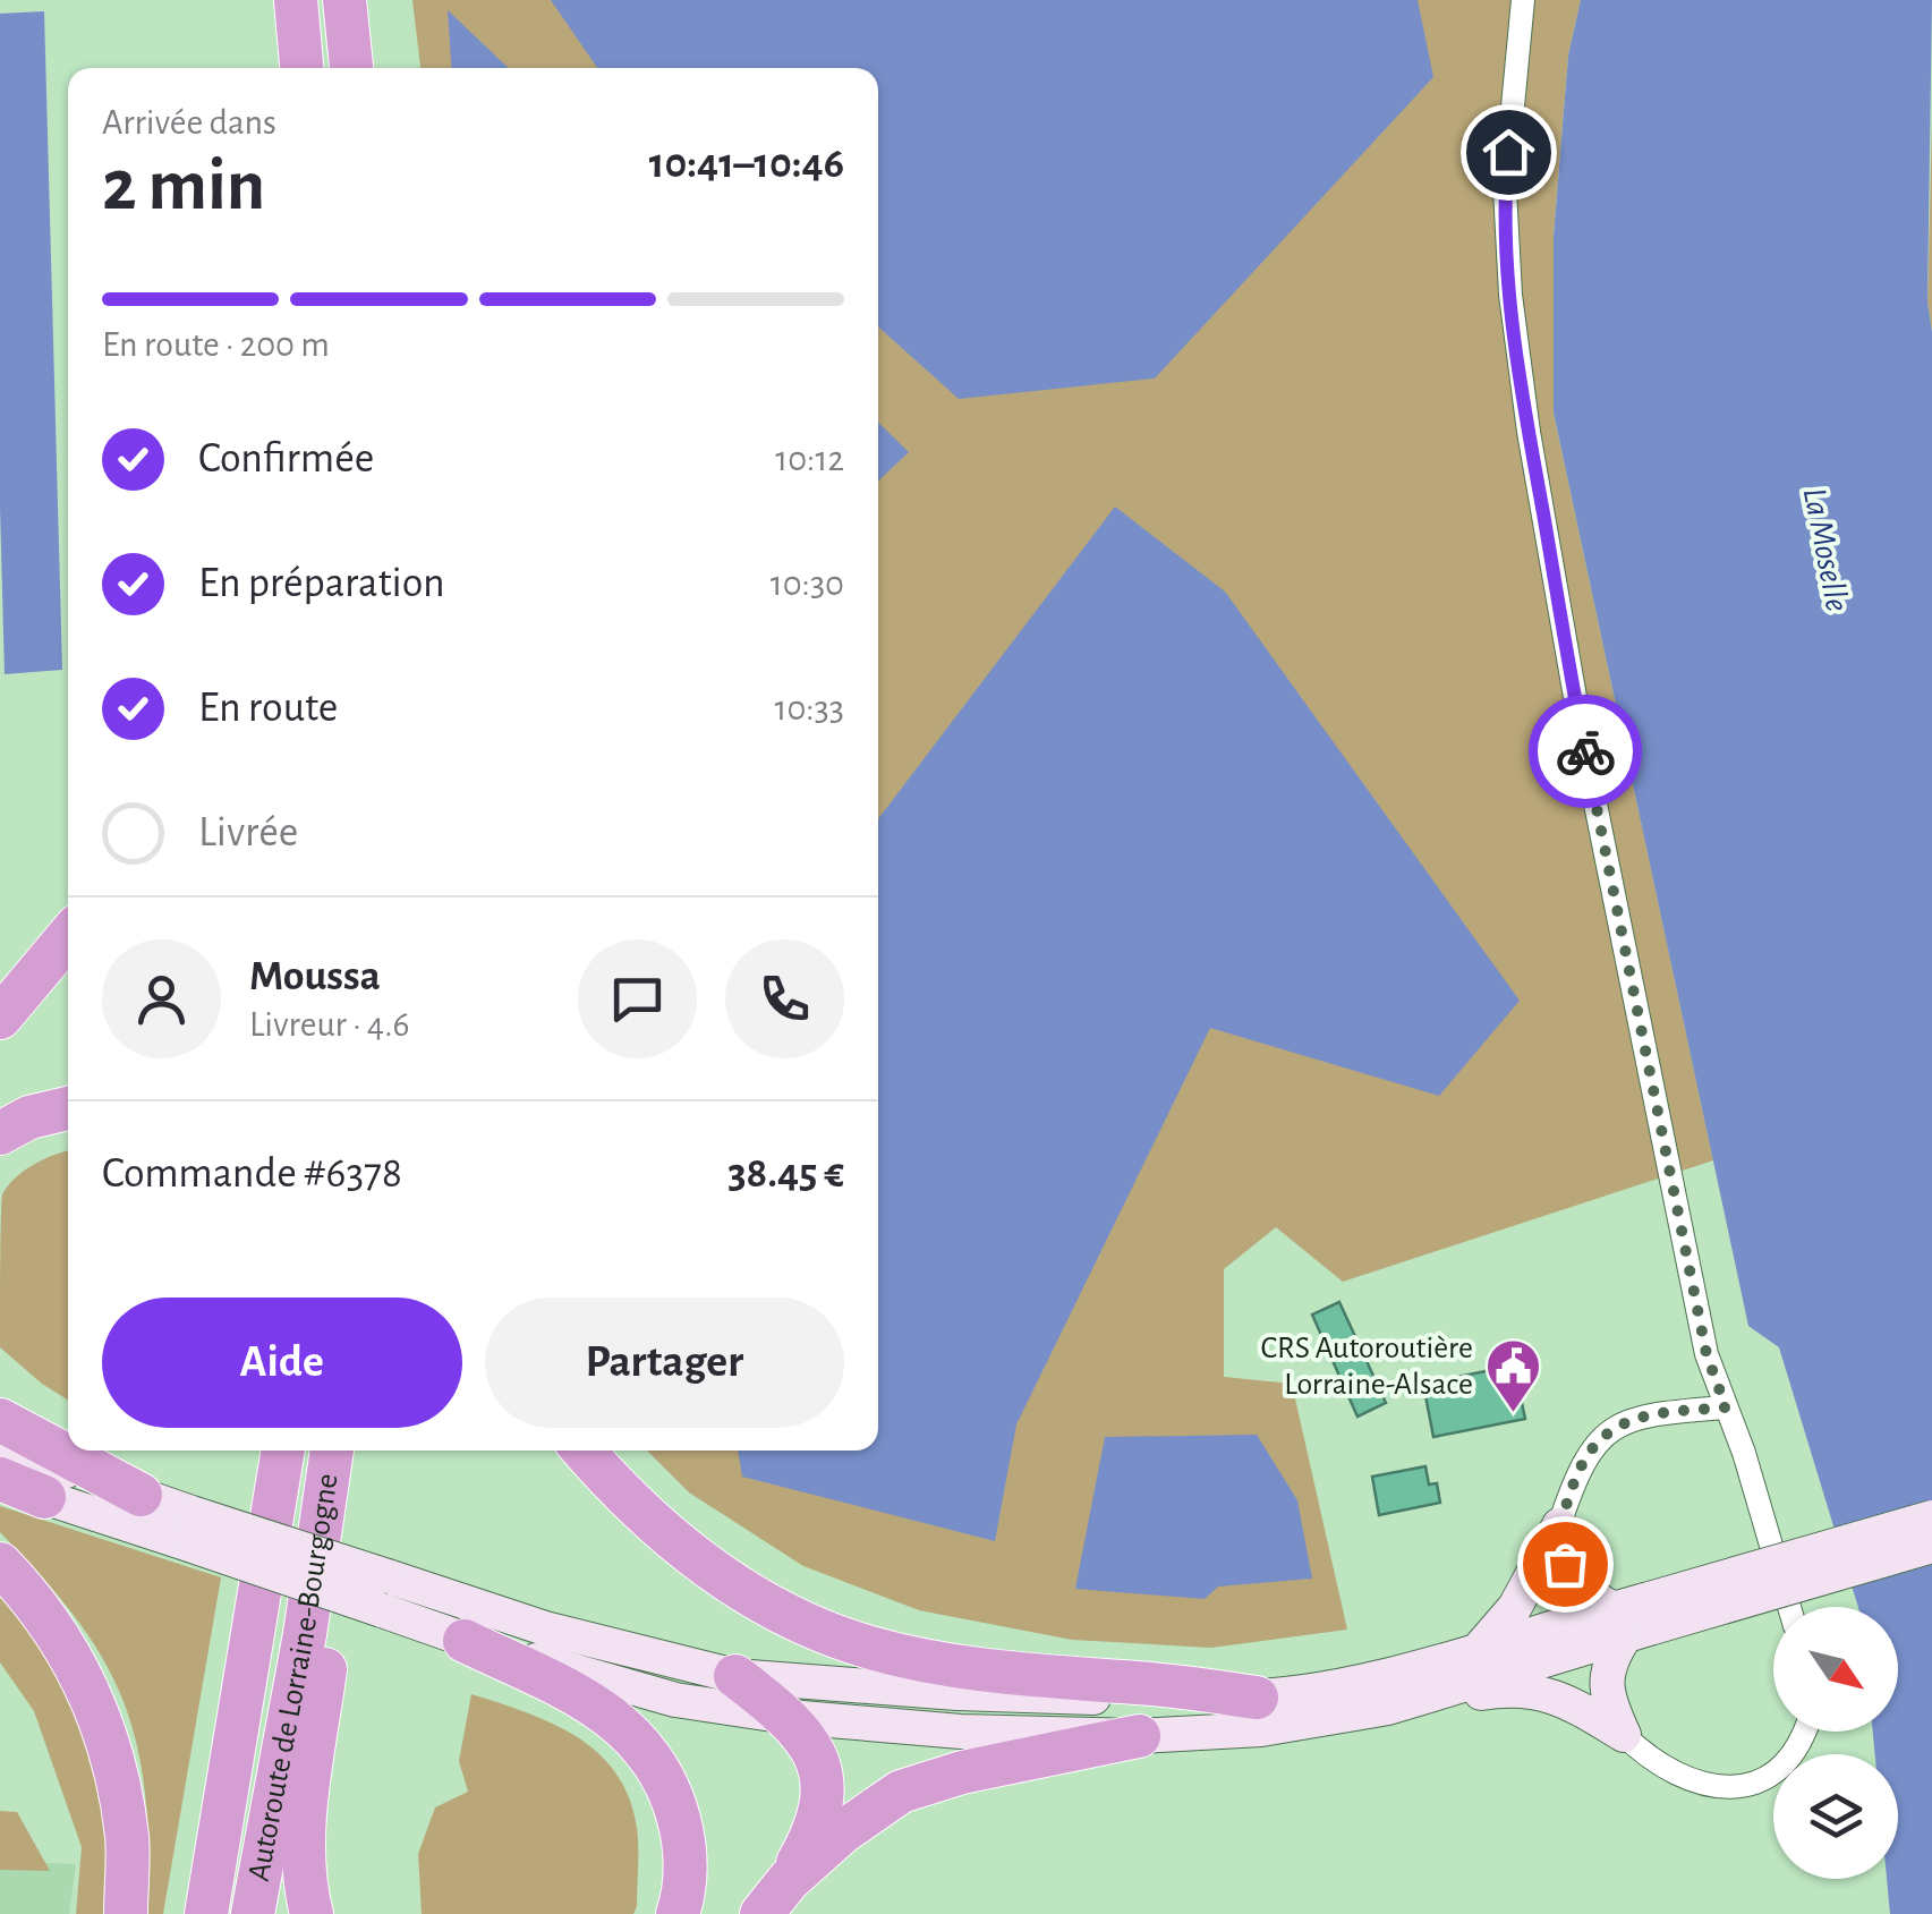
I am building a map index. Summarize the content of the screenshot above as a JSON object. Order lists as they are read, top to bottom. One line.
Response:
{"streets":{"highway":["Autoroute de Lorraine-Bourgogne"]},"water":["La Moselle"],"places":{"public building":["CRS Autoroutière Lorraine-Alsace"]},"north":"bottom right","page":{"heading":["2 min","Arrivée dans","10:41–10:46"],"panel":["Moussa","Livreur · 4.6","Commande #6378","38.45 €"],"bar":"En route · 200 m","list":[["Confirmée","10:12"],["En préparation","10:30"],["En route","10:33"],"Livrée"],"buttons":["Aide","Partager"]}}
